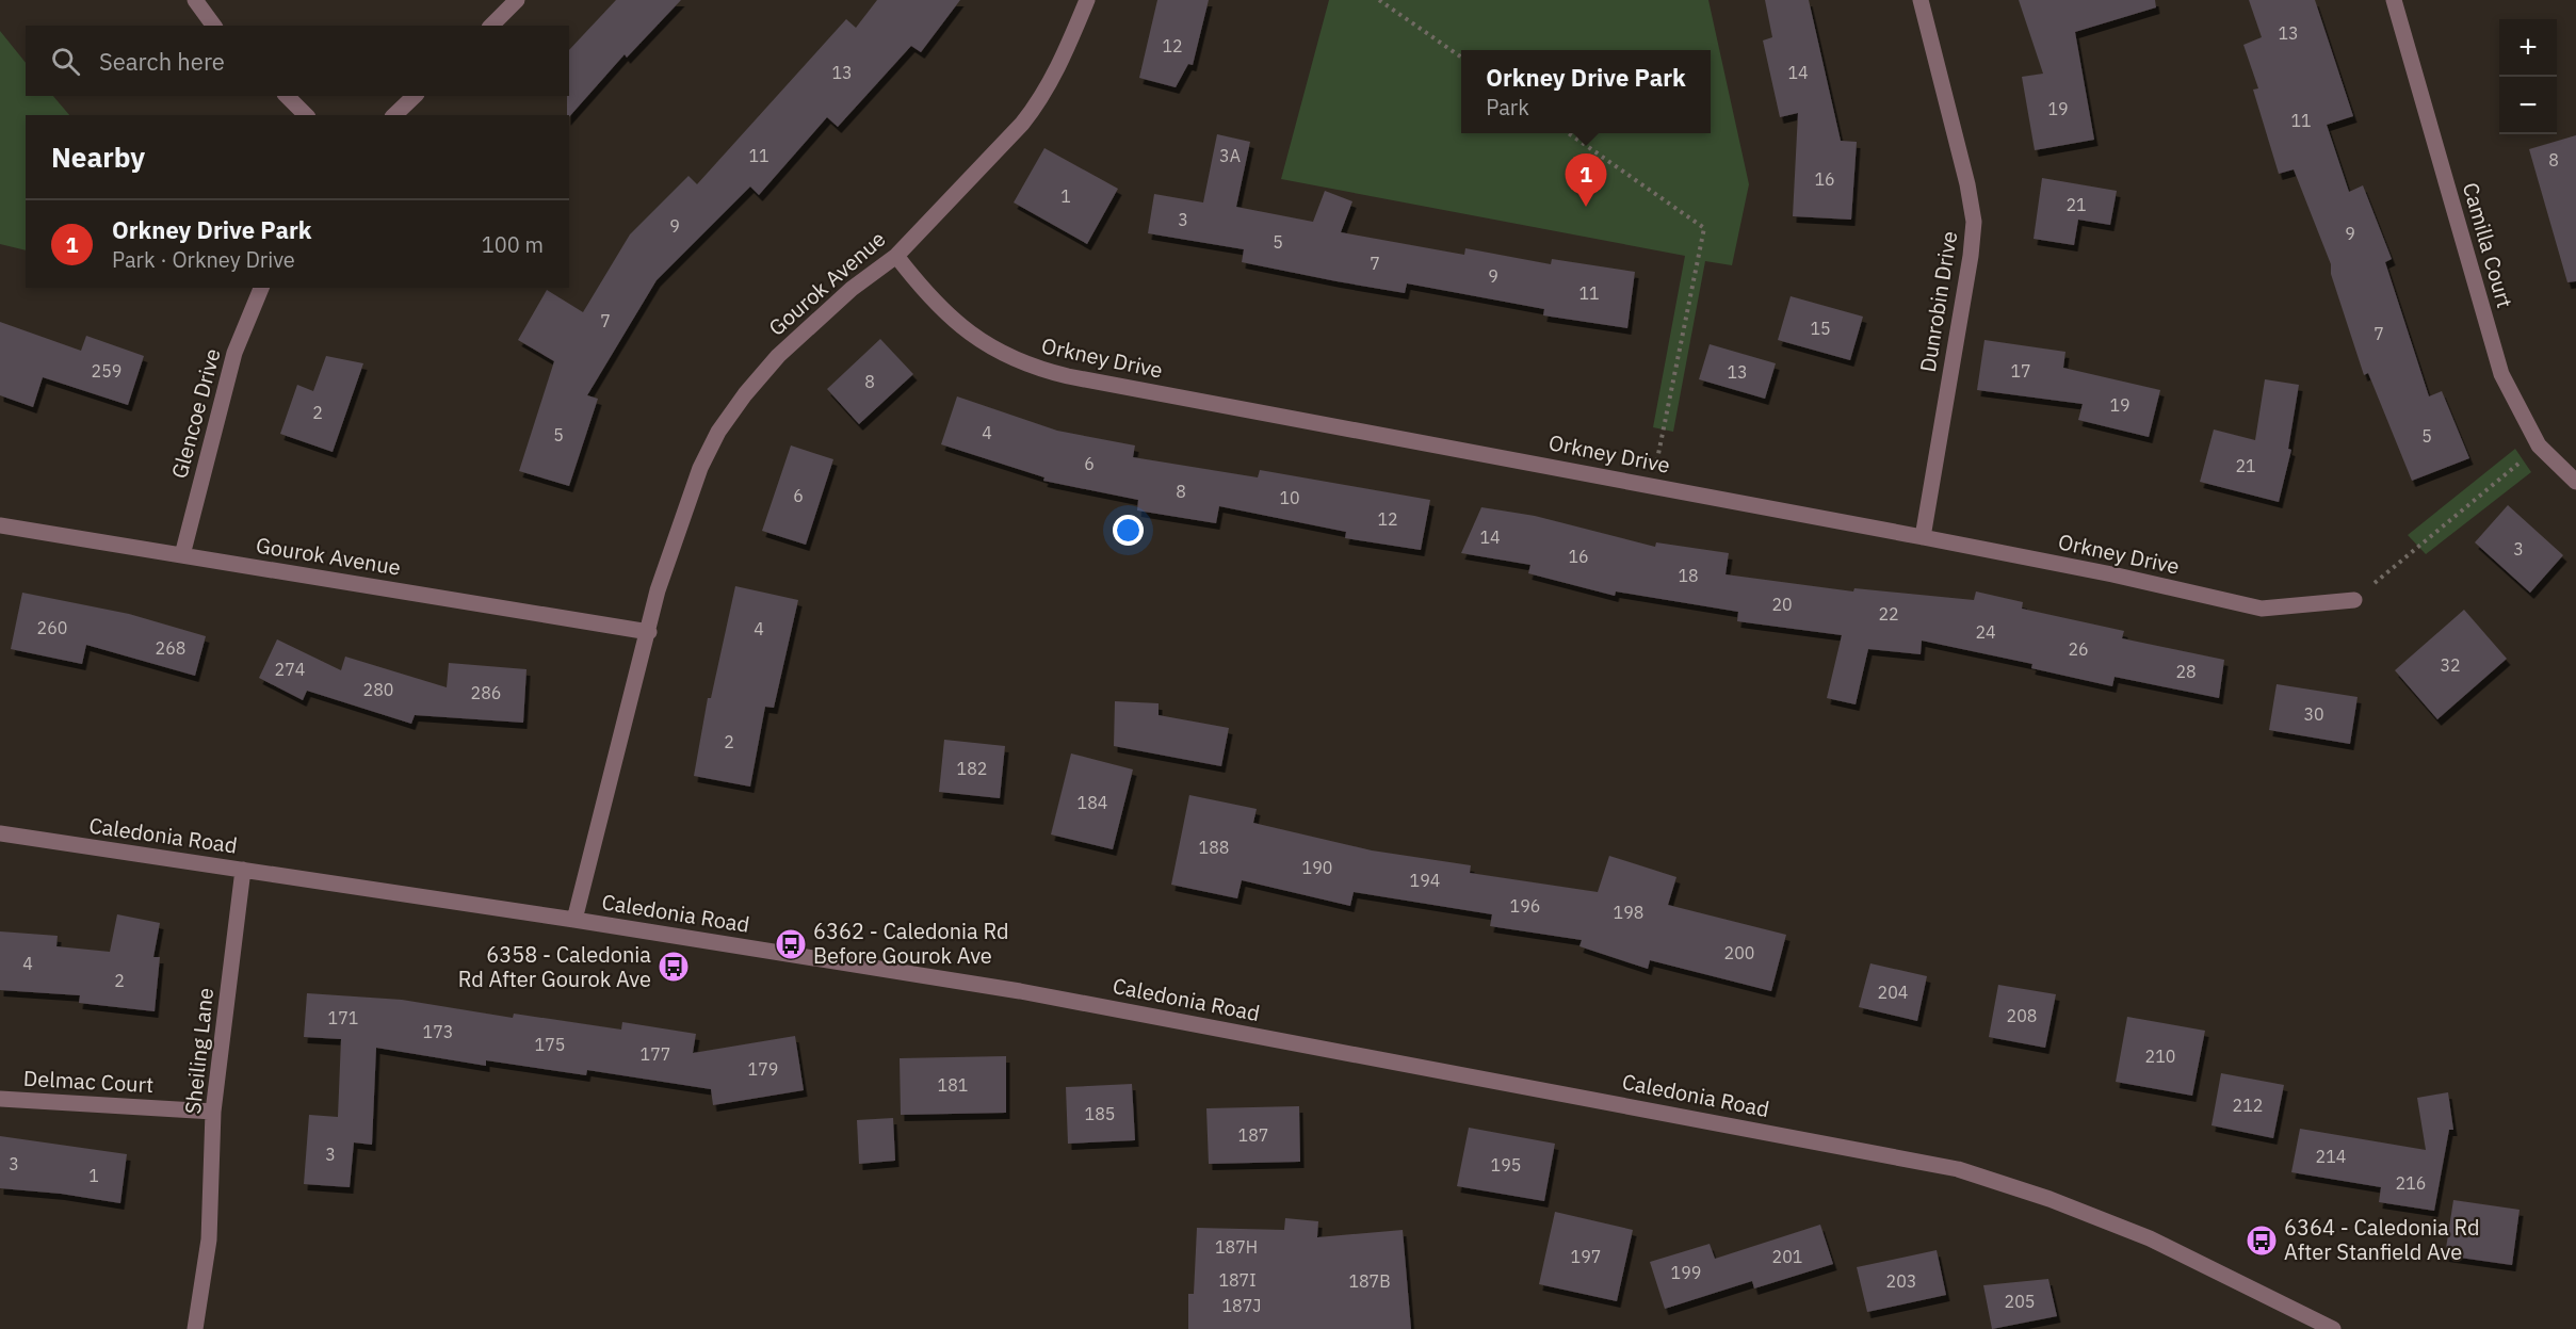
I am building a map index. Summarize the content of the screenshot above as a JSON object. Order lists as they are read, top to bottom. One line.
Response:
{"streets":{"street":["Camilla Court","Gourok Avenue","Dunrobin Drive","Orkney Drive","Glencoe Drive","Caledonia Road","Sheiling Lane","Delmac Court"]},"crossings":[["Gourok Avenue","Orkney Drive"],["Gourok Avenue","Glencoe Drive"],["Gourok Avenue","Caledonia Road"],["Dunrobin Drive","Orkney Drive"],["Caledonia Road","Sheiling Lane"],["Sheiling Lane","Delmac Court"]],"places":{"bus stop":["6362 - Caledonia Rd Before Gourok Ave","6358 - Caledonia Rd After Gourok Ave","6364 - Caledonia Rd After Stanfield Ave"]},"house_numbers":["13","12","13","14","19","11","11","3A","8","16","1","21","3","9","9","5","7","9","11","7","15","7","259","17","13","8","19","2","4","5","5","6","21","8","6","10","12","14","3","16","18","20","22","260","4","24","268","26","32","274","28","280","286","30","2","182","184","188","190","194","196","198","200","4","2","204","208","171","173","175","177","210","179","181","212","185","187","3","214","3","195","1","216","187H","197","201","199","187I","187B","203","205","187J"],"page":{"map_buttons":["+","−"],"search":"Search here","popup":["Orkney Drive Park","Park"],"heading":"Nearby","pins":"1","list":[{"mark":"1","name":"Orkney Drive Park","note":"Park · Orkney Drive","value":"100 m"}]}}
